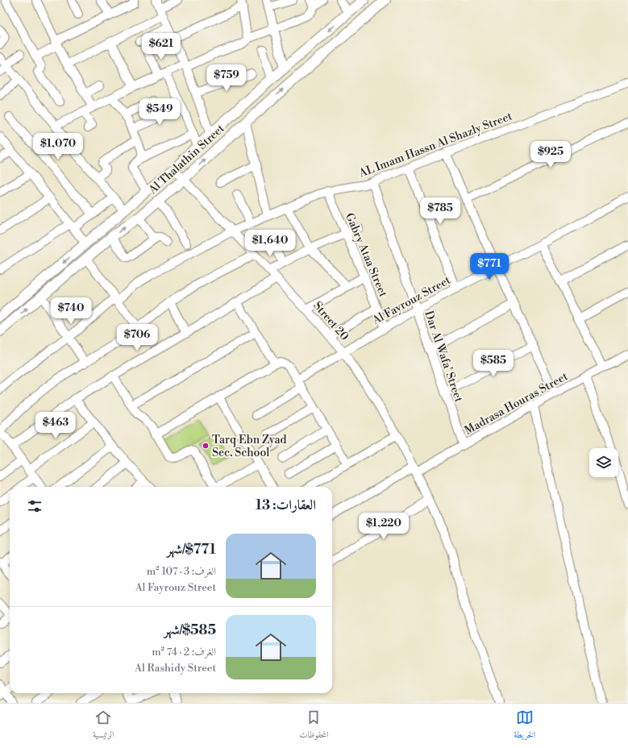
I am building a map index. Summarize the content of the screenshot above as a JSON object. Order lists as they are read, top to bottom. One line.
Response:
{"streets":{"street":["AL Imam Hassn Al Shazly Street","Al Thalathin Street","Gabry Ataa Street","Al Fayrouz Street","Street 20","Dar Al Wafa' Street","Madrasa Houras Street"]},"crossings":[["AL Imam Hassn Al Shazly Street","Gabry Ataa Street"],["AL Imam Hassn Al Shazly Street","Street 20"],["AL Imam Hassn Al Shazly Street","Dar Al Wafa' Street"],["Al Thalathin Street","Street 20"],["Gabry Ataa Street","Al Fayrouz Street"],["Al Fayrouz Street","Street 20"],["Al Fayrouz Street","Dar Al Wafa' Street"],["Street 20","Madrasa Houras Street"],["Dar Al Wafa' Street","Madrasa Houras Street"]],"places":["Tarq Ebn Zyad Sec. School"],"page":{"price":["$621","$759","$549","$1,070","$925","$785","$1,640","$771","$740","$706","$585","$463","$1,220"],"heading":"العقارات: 13","list":[{"name":"$771/شهر","note":"الغرف: 3 · 107 m² · Al Fayrouz Street"},{"name":"$585/شهر","note":"الغرف: 2 · 74 m² · Al Rashidy Street"}],"tabs":["الخريطة","المحفوظات","الرئيسية"]}}
